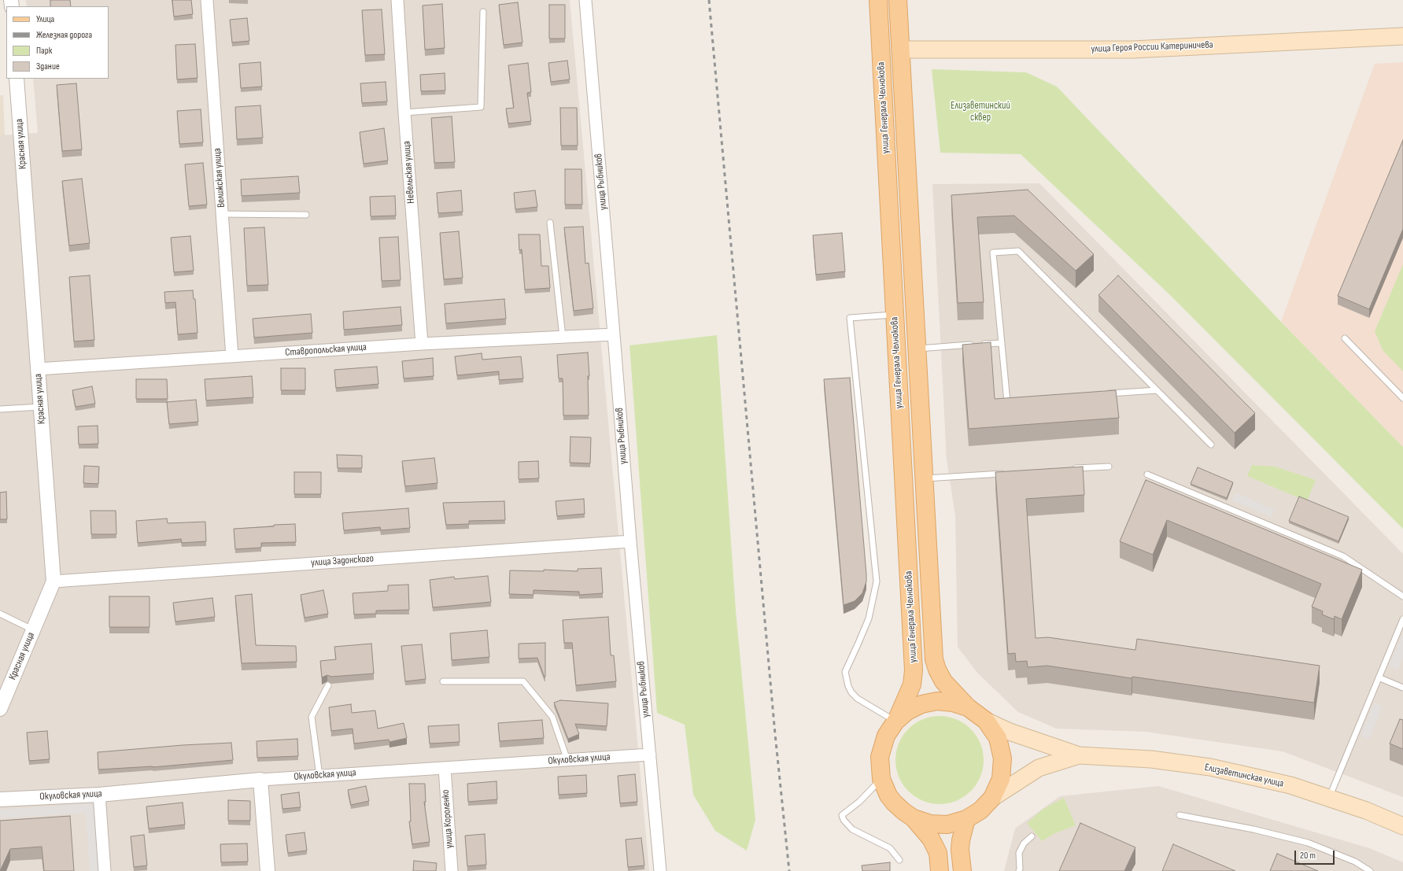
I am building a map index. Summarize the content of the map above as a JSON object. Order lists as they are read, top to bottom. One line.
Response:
{"streets":{"main road":["улица Героя России Катериничева","улица Генерала Челнокова","Елизаветинская улица"],"street":["Красная улица","Невельская улица","Велижская улица","улица Рыбников","Ставропольская улица","улица Задонского","Окуловская улица","улица Короленко"]},"crossings":[["улица Героя России Катериничева","улица Генерала Челнокова"],["улица Генерала Челнокова","Елизаветинская улица"],["Красная улица","Ставропольская улица"],["Красная улица","улица Задонского"],["Невельская улица","Ставропольская улица"],["Велижская улица","Ставропольская улица"],["улица Рыбников","Ставропольская улица"],["улица Рыбников","улица Задонского"],["улица Рыбников","Окуловская улица"],["Окуловская улица","улица Короленко"]],"parks":["Елизаветинский сквер"],"legend":["Улица","Железная дорога","Парк","Здание"],"scale_bar":"20 m"}
